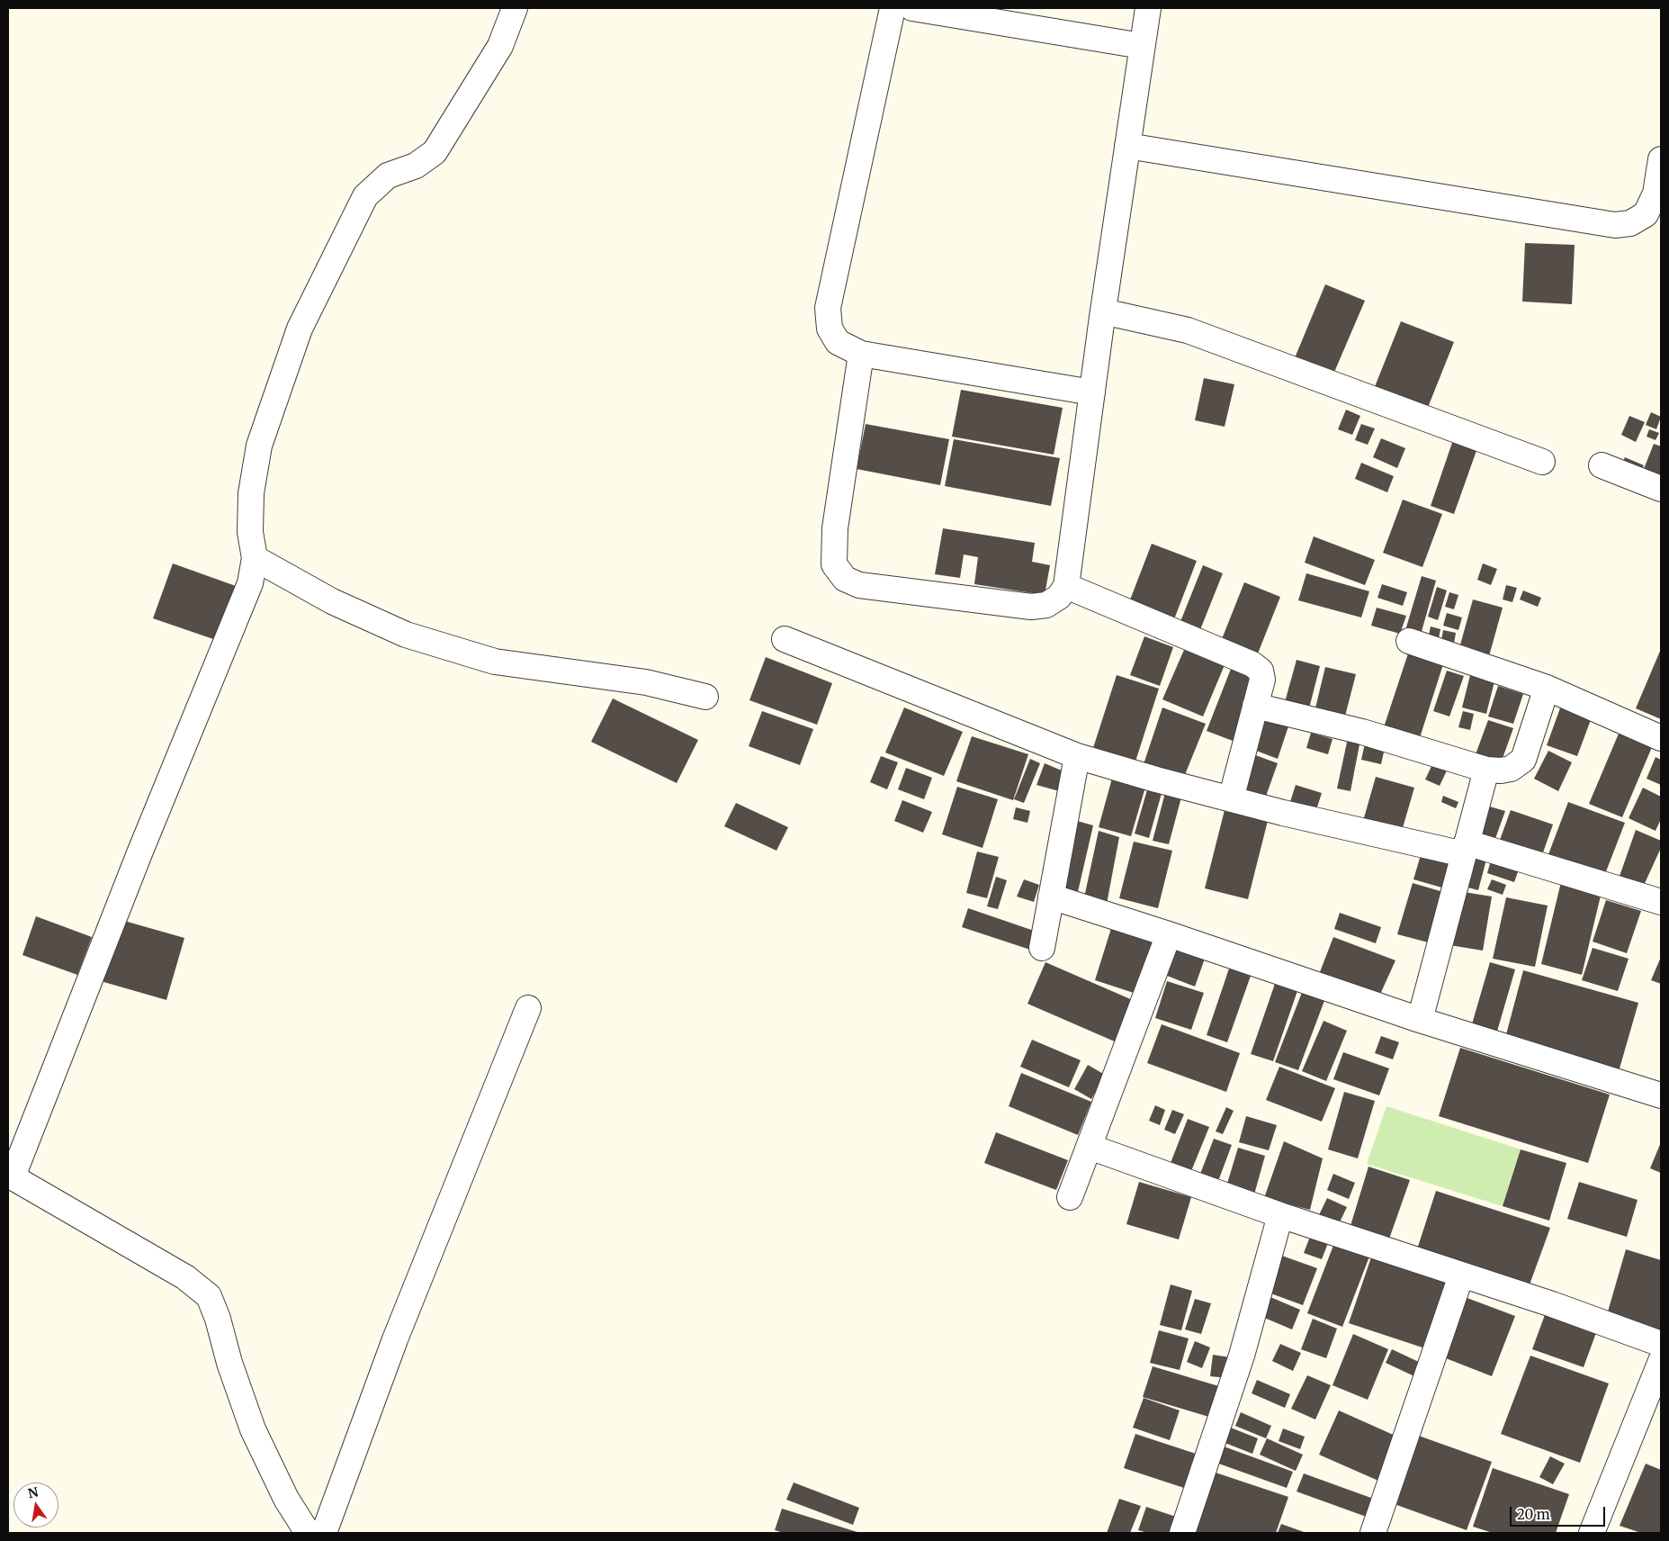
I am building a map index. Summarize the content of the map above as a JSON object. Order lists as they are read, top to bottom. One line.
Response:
{"scale_bar":"20 m","north":"top"}
